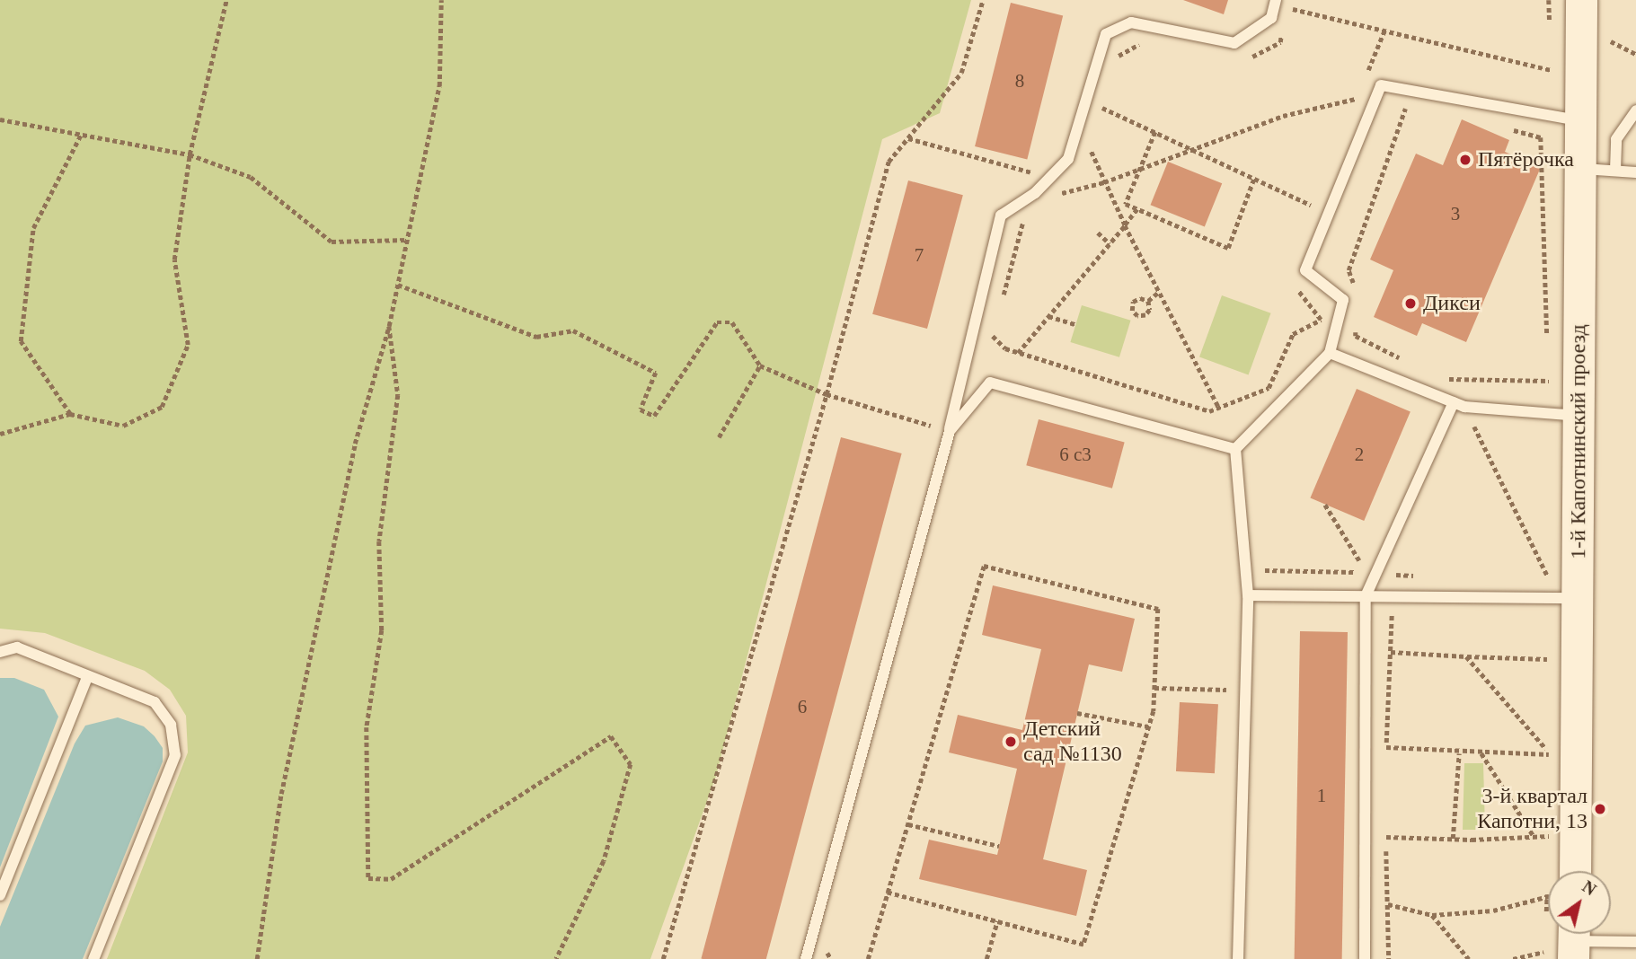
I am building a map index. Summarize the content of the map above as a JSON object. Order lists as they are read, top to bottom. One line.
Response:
{"streets":{"street":["1-й Капотнинский проезд"]},"places":["Пятёрочка","Дикси","Детский сад №1130","3-й квартал Капотни, 13"],"house_numbers":["8","3","7","6 с3","2","6","1"],"north":"top right"}
